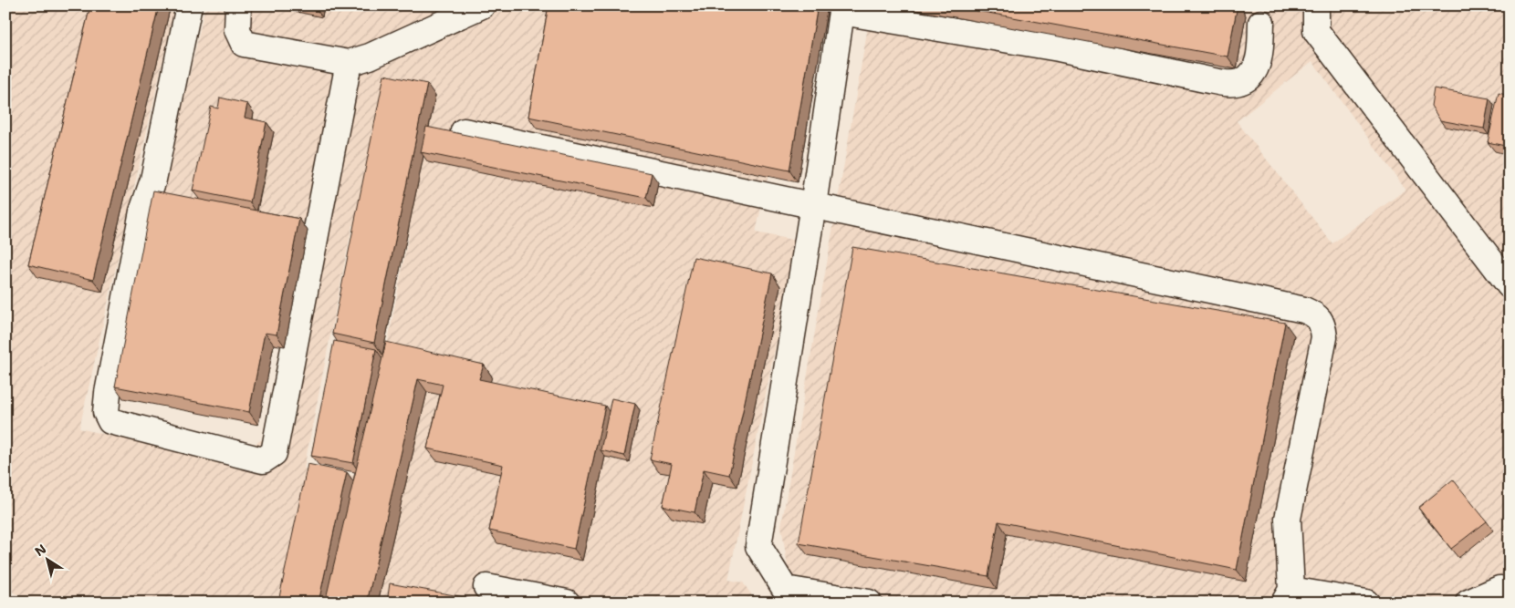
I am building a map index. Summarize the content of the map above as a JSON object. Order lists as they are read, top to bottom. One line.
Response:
{"north":"top left"}
